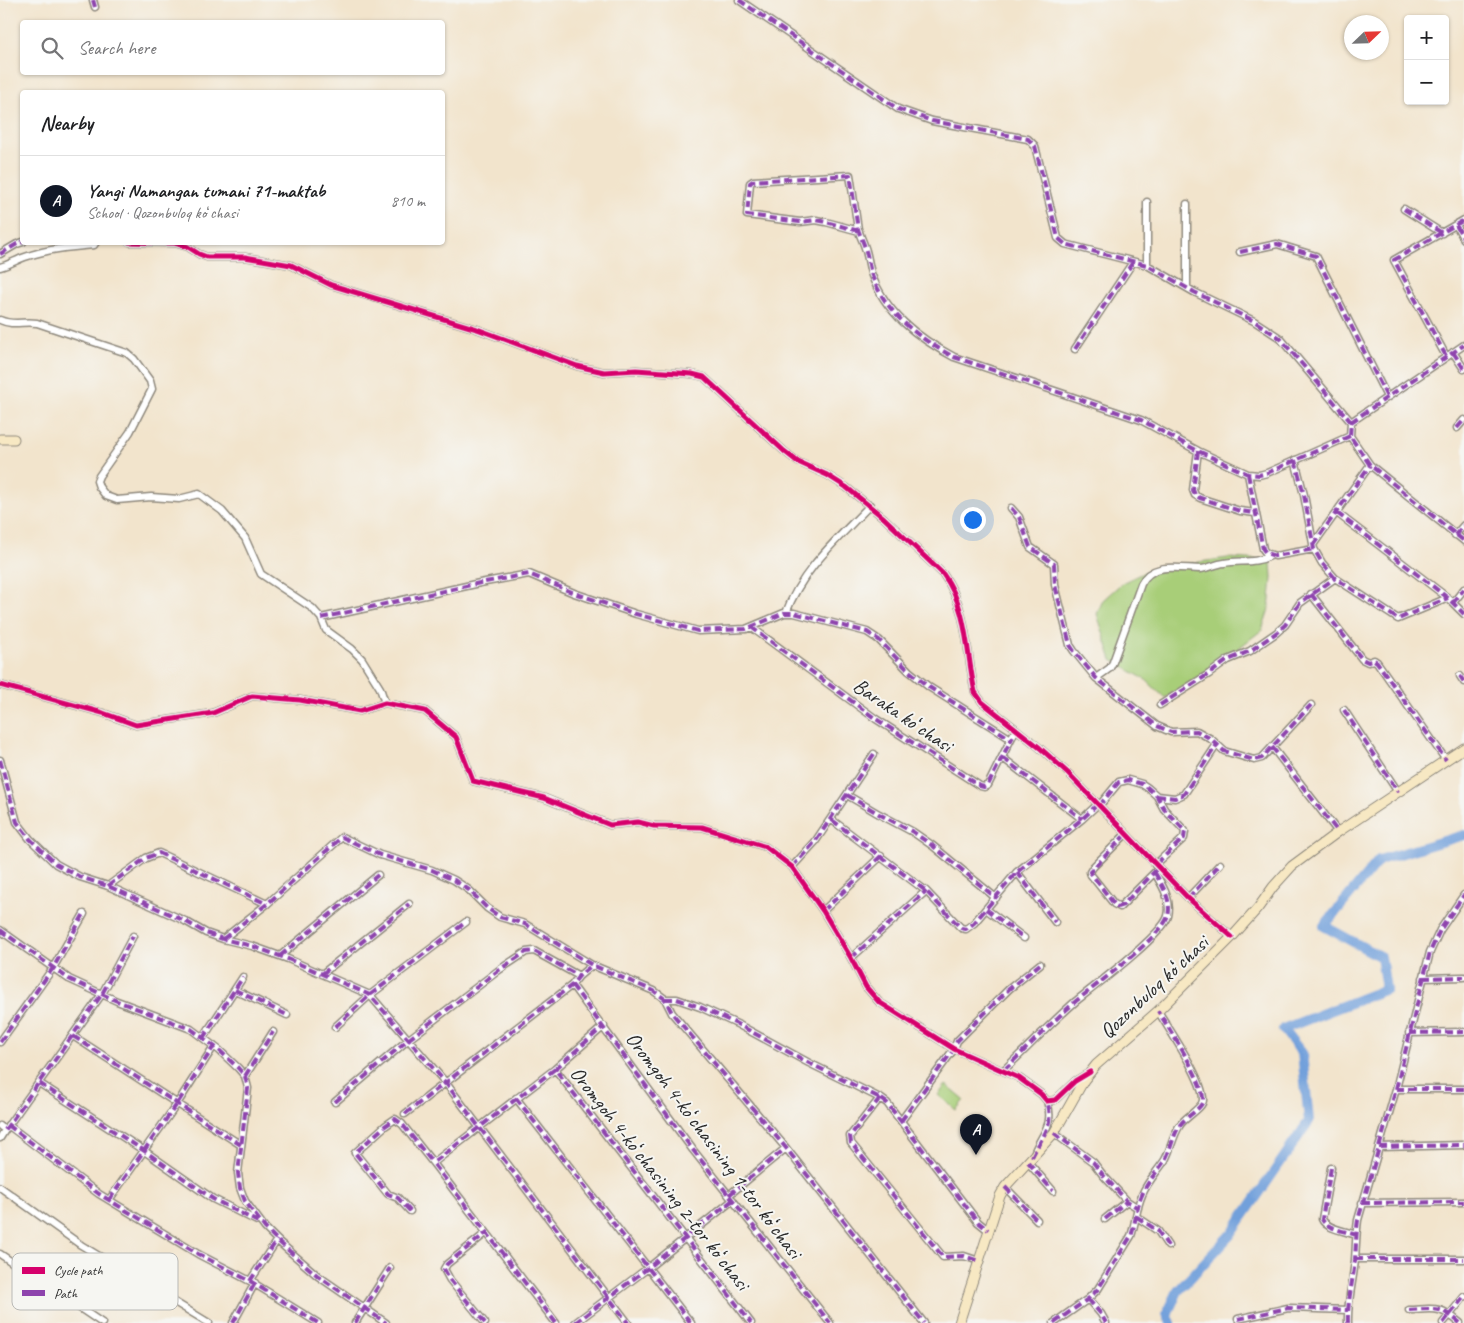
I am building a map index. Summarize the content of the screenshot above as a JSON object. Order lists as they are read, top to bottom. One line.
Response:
{"streets":{"main road":["Qozonbuloq koʻchasi"],"street":["Baraka koʻchasi","Oromgoh 4-koʻchasining 1-tor koʻchasi","Oromgoh 4-koʻchasining 2-tor koʻchasi"]},"legend":["Cycle path","Path"],"north":"top right","page":{"map_buttons":["+","−"],"search":"Search here","heading":"Nearby","list":[{"mark":"A","name":"Yangi Namangan tumani 71-maktab","note":"School · Qozonbuloq koʻchasi","value":"810 m"}],"pins":"A"}}
